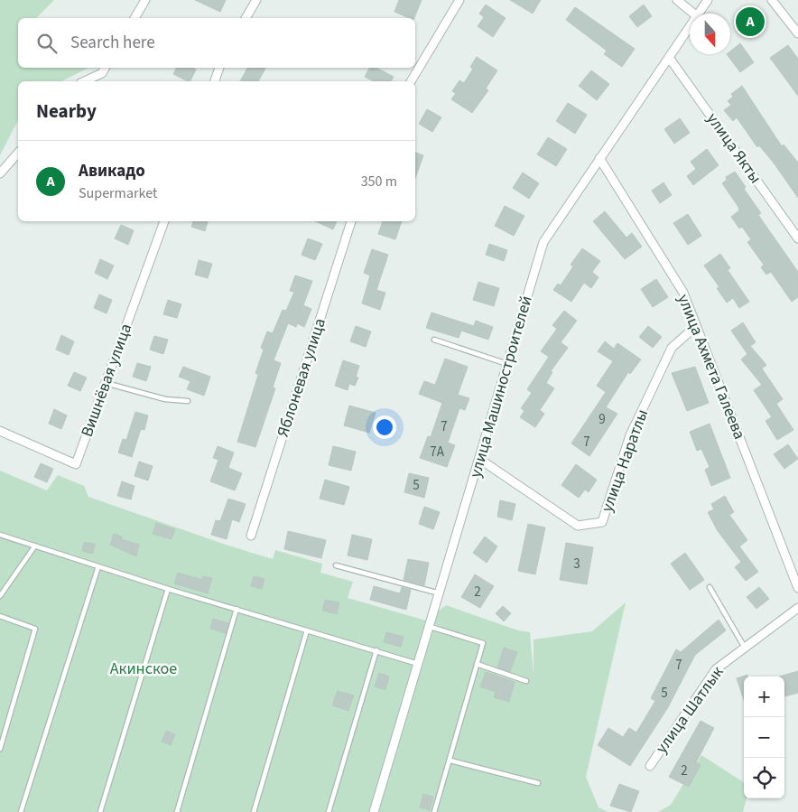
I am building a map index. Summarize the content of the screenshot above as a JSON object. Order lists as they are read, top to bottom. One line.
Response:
{"streets":{"street":["улица Якты","улица Ахмета Галеева","Яблоневая улица","Вишнёвая улица","улица Машиностроителей","улица Наратлы","улица Шатлык"]},"crossings":[["улица Якты","улица Машиностроителей"],["улица Ахмета Галеева","улица Машиностроителей"],["улица Ахмета Галеева","улица Наратлы"],["улица Машиностроителей","улица Наратлы"]],"parks":["Акинское"],"house_numbers":["9","7","7","7А","5","3","2","7","5","2"],"north":"bottom","page":{"pins":"A","search":"Search here","heading":"Nearby","list":[{"mark":"A","name":"Авикадо","note":"Supermarket","value":"350 m"}],"map_buttons":["+","−"]}}
